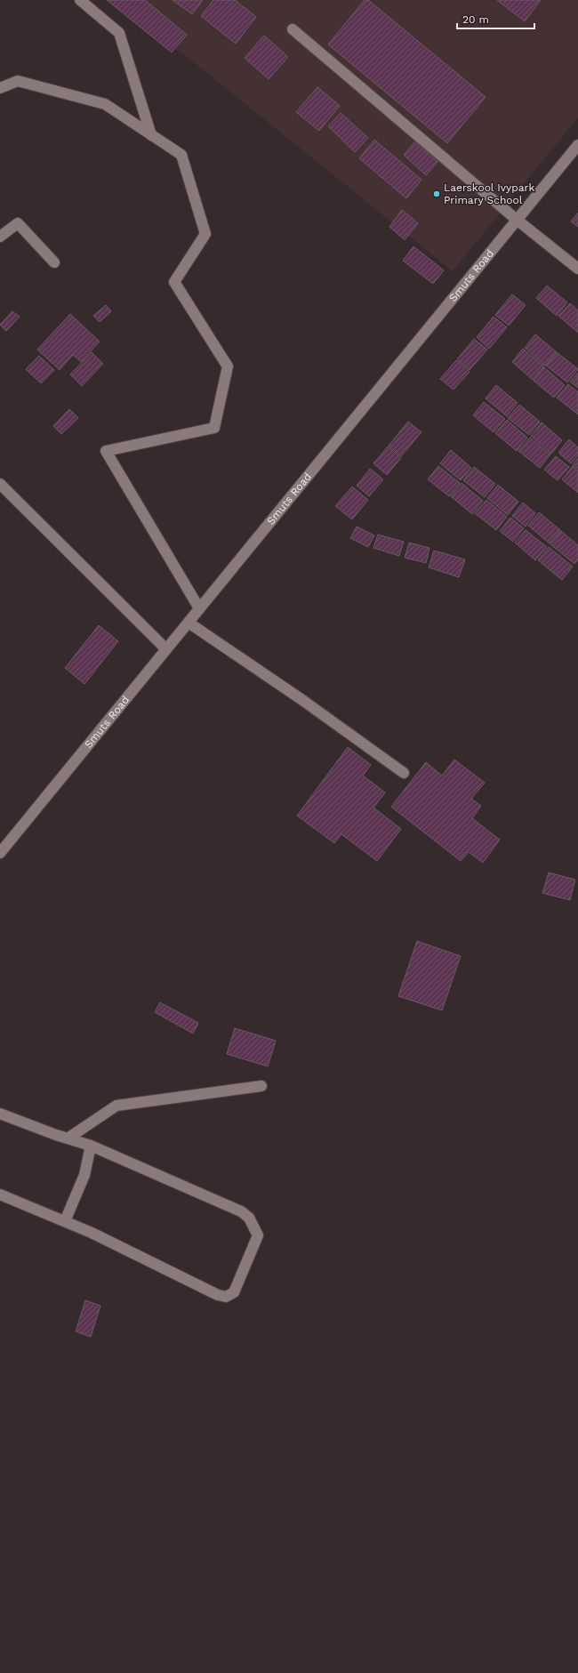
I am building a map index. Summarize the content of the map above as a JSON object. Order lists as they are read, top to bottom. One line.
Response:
{"streets":{"street":["Smuts Road"]},"places":["Laerskool Ivypark Primary School"],"scale_bar":"20 m"}
